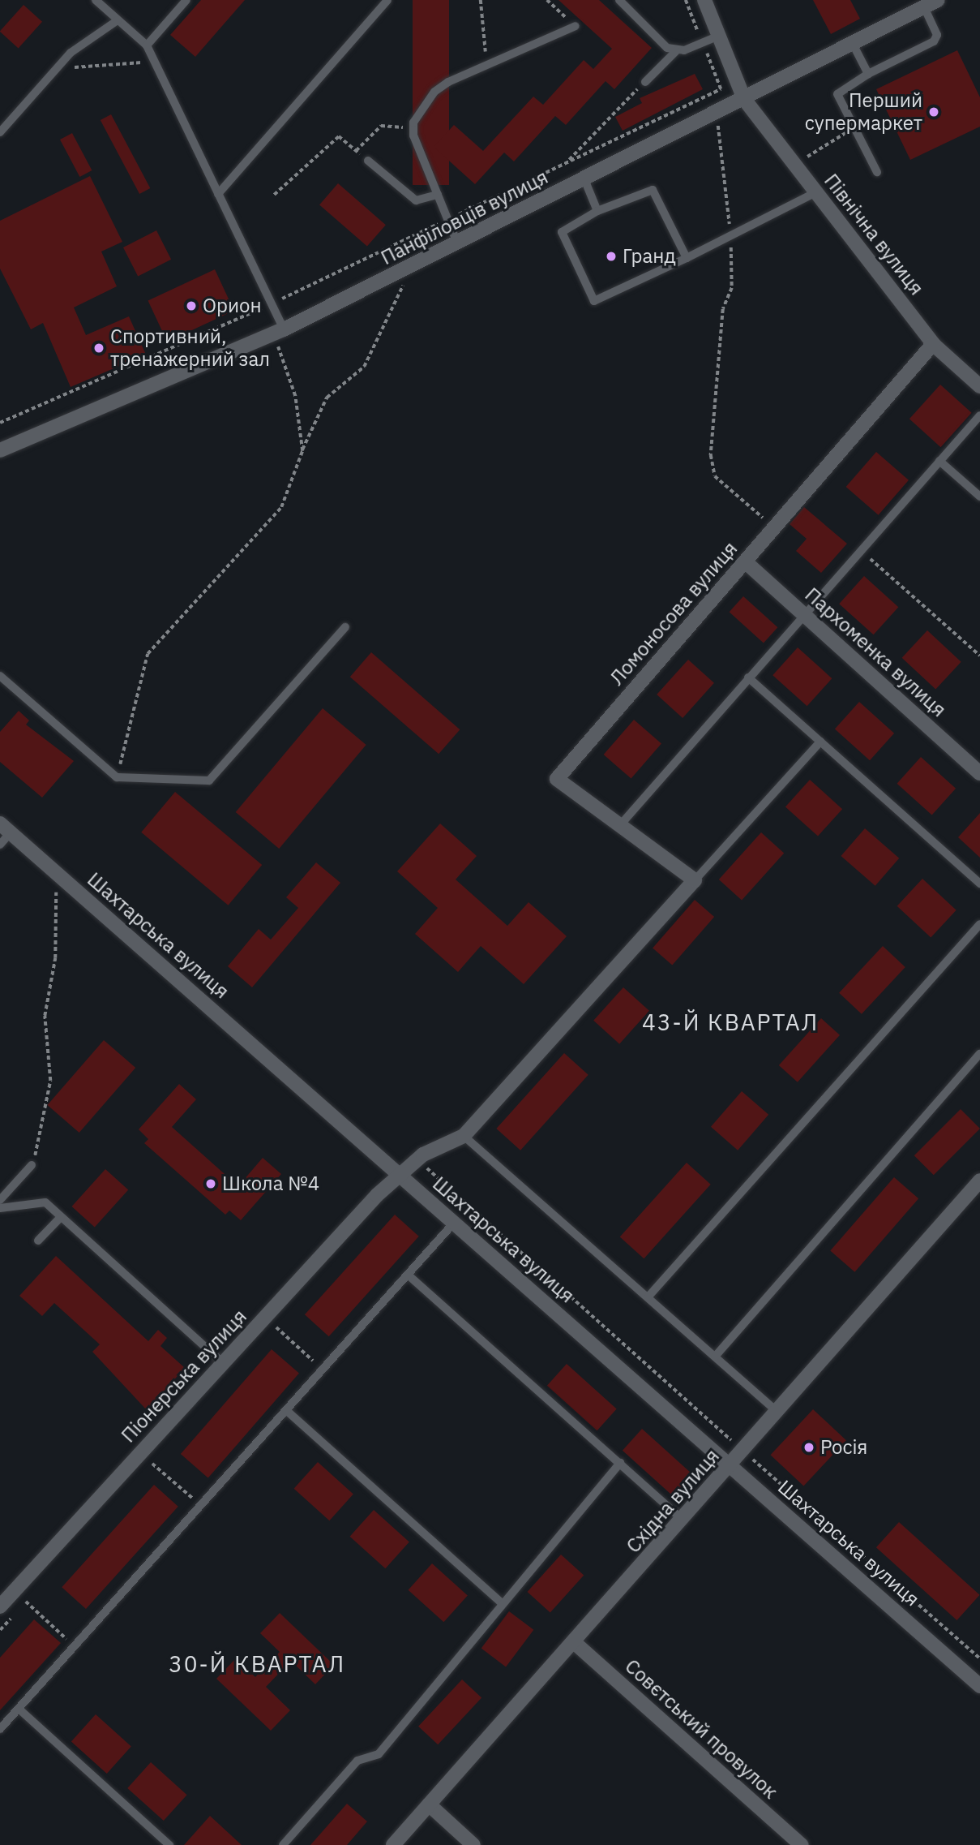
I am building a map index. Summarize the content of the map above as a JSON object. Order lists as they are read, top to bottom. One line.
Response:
{"streets":{"street":["Панфіловців вулиця","Північна вулиця","Ломоносова вулиця","Пархоменка вулиця","Шахтарська вулиця","Піонерська вулиця","Східна вулиця","Совєтський провулок"]},"crossings":[["Панфіловців вулиця","Північна вулиця"],["Північна вулиця","Ломоносова вулиця"],["Ломоносова вулиця","Пархоменка вулиця"],["Шахтарська вулиця","Піонерська вулиця"],["Шахтарська вулиця","Східна вулиця"],["Східна вулиця","Совєтський провулок"]],"districts":["43-Й КВАРТАЛ","30-Й КВАРТАЛ"],"places":["Перший супермаркет","Гранд","Орион","Спортивний, тренажерний зал","Школа №4","Росія"]}
